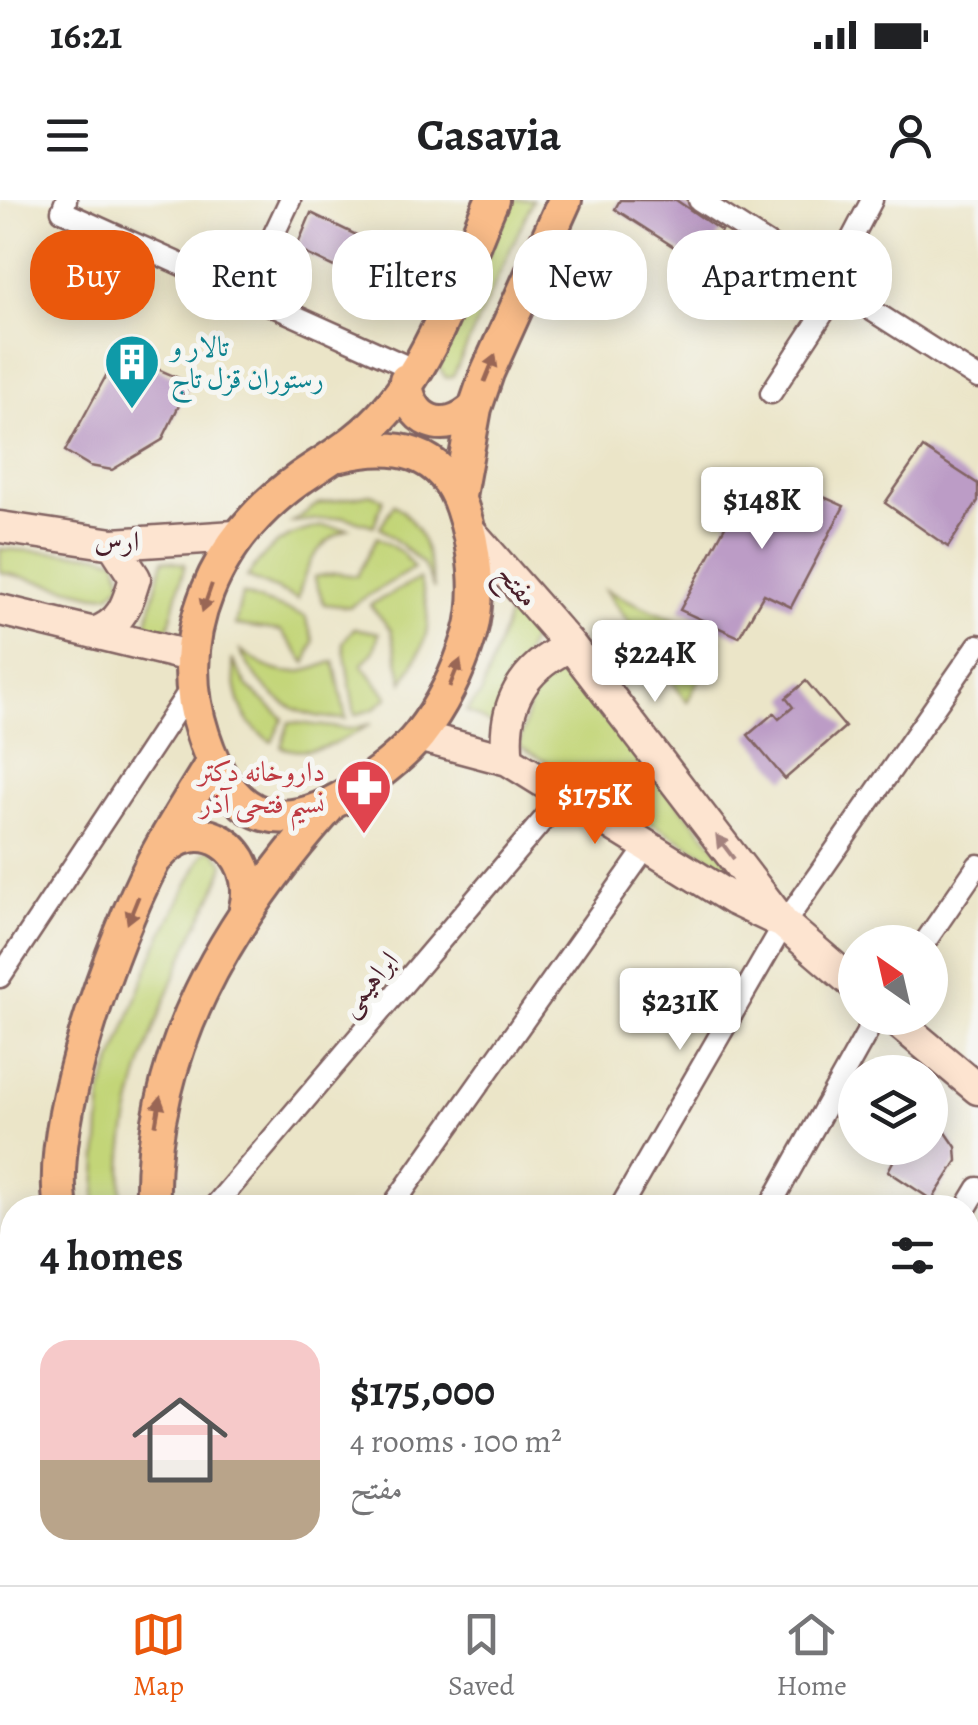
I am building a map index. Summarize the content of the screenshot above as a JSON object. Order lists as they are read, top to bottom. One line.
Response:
{"streets":{"main road":["ارس","مفتح"],"street":["ابراهیمی"]},"crossings":[["ارس","مفتح"],["مفتح","ابراهیمی"]],"places":{"building":["تالار و رستوران قزل تاج"],"pharmacy":["داروخانه دکتر نسیم فتحی آذر"]},"north":"top left","page":{"status":"16:21","header":"Casavia","chip":["Buy","Rent","Filters","New","Apartment"],"price":["$148K","$224K","$175K","$231K"],"heading":"4 homes","list":[{"name":"$175,000","note":"4 rooms · 100 m² · مفتح"}],"tabs":["Map","Saved","Home"]}}
